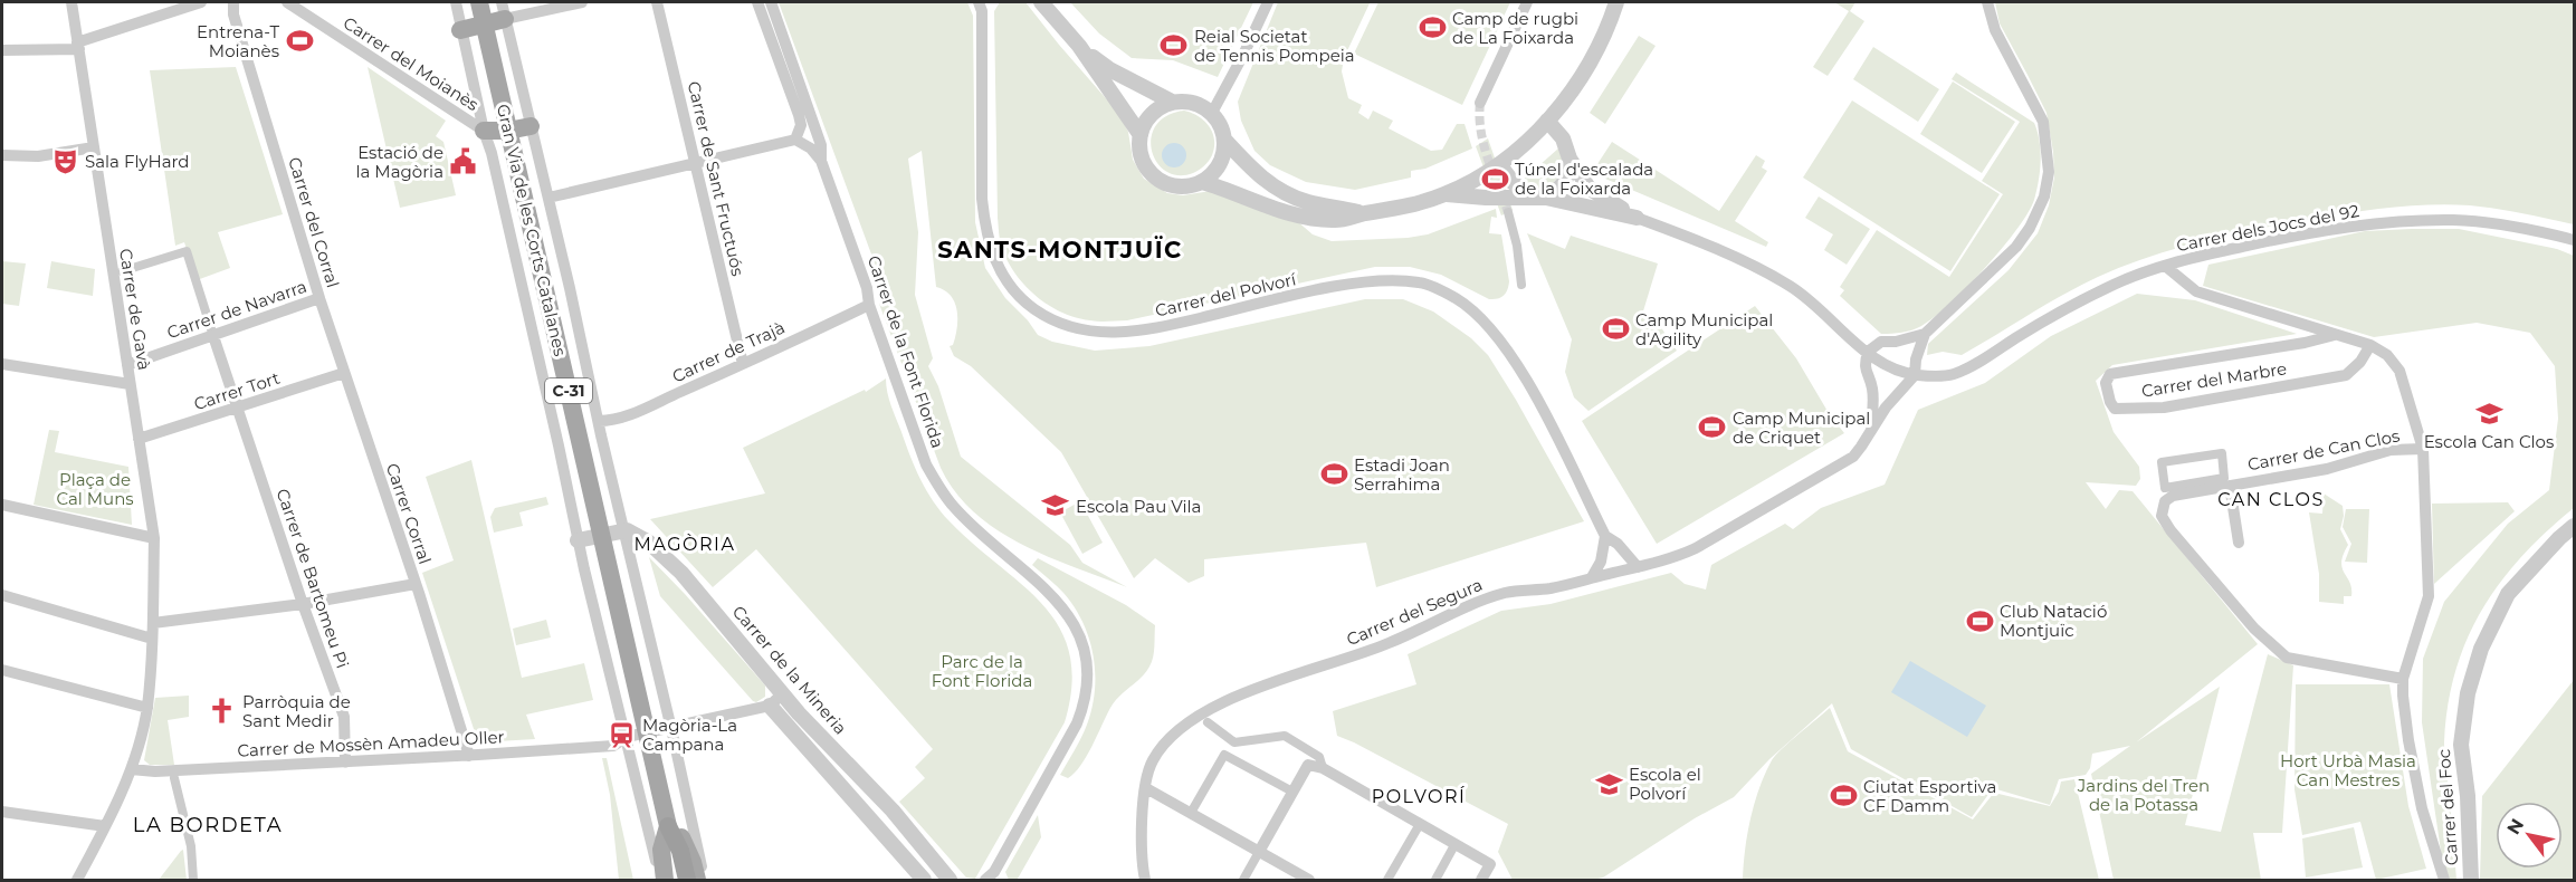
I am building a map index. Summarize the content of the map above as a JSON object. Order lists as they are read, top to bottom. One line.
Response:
{"streets":{"highway":["Gran Via de les Corts Catalanes","C-31"],"street":["Carrer del Moianès","Carrer de Sant Fructuós","Carrer del Corral","Carrer dels Jocs del 92","Carrer del Polvorí","Carrer de Gavà","Carrer de Navarra","Carrer de Trajà","Carrer de la Font Florida","Carrer del Marbre","Carrer Tort","Carrer de Can Clos","Carrer Corral","Carrer de Bartomeu Pi","Carrer del Segura","Carrer de la Mineria","Carrer de Mossèn Amadeu Oller","Carrer del Foc"]},"crossings":[["Carrer de Sant Fructuós","Carrer de Trajà"],["Carrer del Corral","Carrer de Navarra"],["Carrer del Corral","Carrer Tort"],["Carrer del Corral","Carrer Corral"],["Carrer dels Jocs del 92","Carrer del Segura"],["Carrer del Polvorí","Carrer del Segura"],["Carrer de Gavà","Carrer de Navarra"],["Carrer de Gavà","Carrer Tort"],["Carrer de Gavà","Carrer de Mossèn Amadeu Oller"],["Carrer de Navarra","Carrer de Bartomeu Pi"],["Carrer de Trajà","Carrer de la Font Florida"],["Carrer Tort","Carrer de Bartomeu Pi"],["Carrer de Bartomeu Pi","Carrer de Mossèn Amadeu Oller"]],"districts":["SANTS-MONTJUÏC","CAN CLOS","MAGÒRIA","POLVORÍ","LA BORDETA"],"parks":["Plaça de Cal Muns","Parc de la Font Florida","Hort Urbà Masia Can Mestres","Jardins del Tren de la Potassa"],"places":{"sports":["Camp de rugbi de La Foixarda","Entrena-T Moianès","Reial Societat de Tennis Pompeia","Túnel d'escalada de la Foixarda","Camp Municipal d'Agility","Camp Municipal de Criquet","Estadi Joan Serrahima","Club Natació Montjuïc","Ciutat Esportiva CF Damm"],"theatre":["Sala FlyHard"],"public building":["Estació de la Magòria"],"school or university":["Escola Can Clos","Escola Pau Vila","Escola el Polvorí"],"church":["Parròquia de Sant Medir"],"station":["Magòria-La Campana"]},"north":"top left"}
